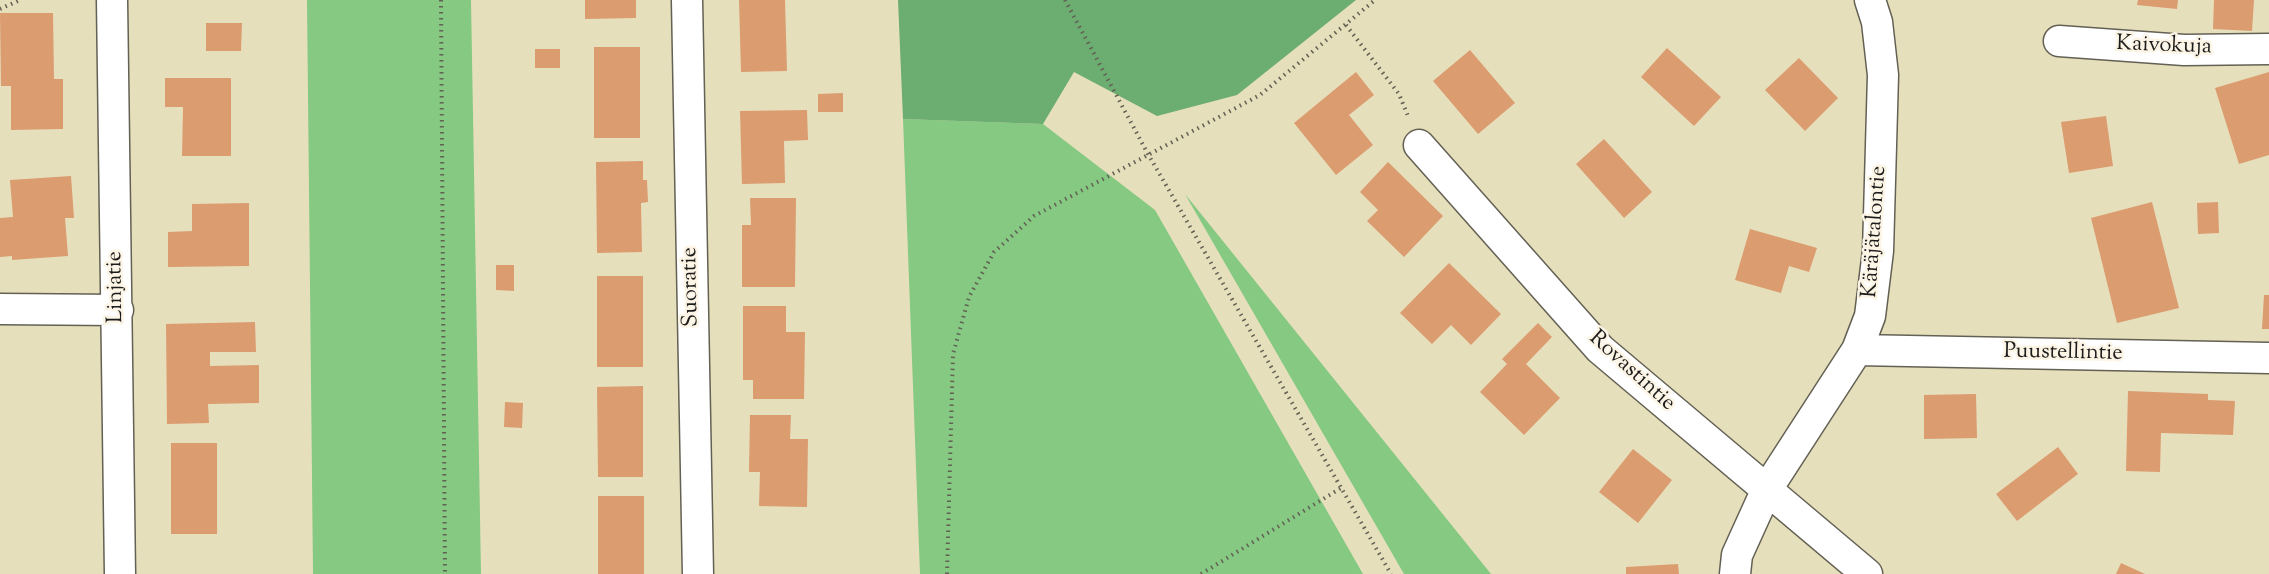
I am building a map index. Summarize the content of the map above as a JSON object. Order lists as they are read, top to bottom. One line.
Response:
{"streets":{"street":["Kaivokuja","Käräjätalontie","Linjatie","Suoratie","Puustellintie","Rovastintie"]},"crossings":[["Käräjätalontie","Puustellintie"],["Käräjätalontie","Rovastintie"]]}
